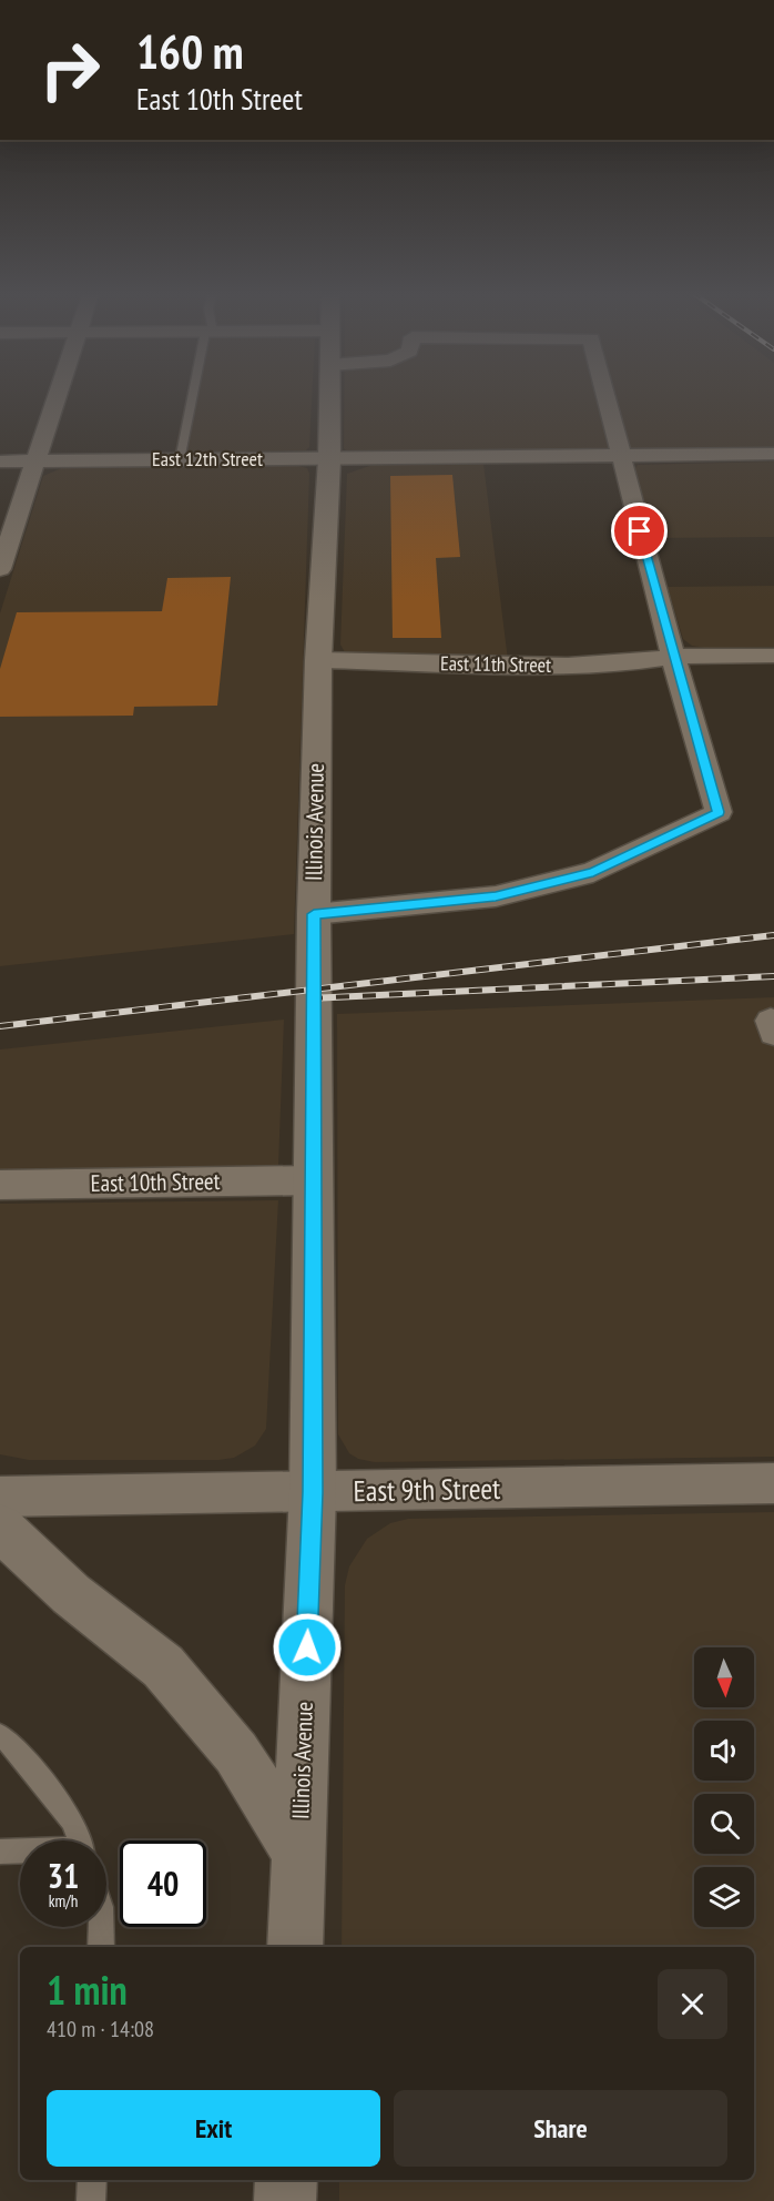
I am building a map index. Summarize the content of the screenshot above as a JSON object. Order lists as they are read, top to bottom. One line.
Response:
{"streets":{"street":["East 12th Street","East 11th Street","Illinois Avenue","East 10th Street","East 9th Street"]},"crossings":[["East 12th Street","Illinois Avenue"],["East 11th Street","Illinois Avenue"],["Illinois Avenue","East 10th Street"],["Illinois Avenue","East 9th Street"]],"north":"bottom","page":{"turn":["160 m","East 10th Street"],"speed":"31 km/h","limit":"40","heading":["1 min","410 m · 14:08"],"buttons":["Exit","Share"]}}
